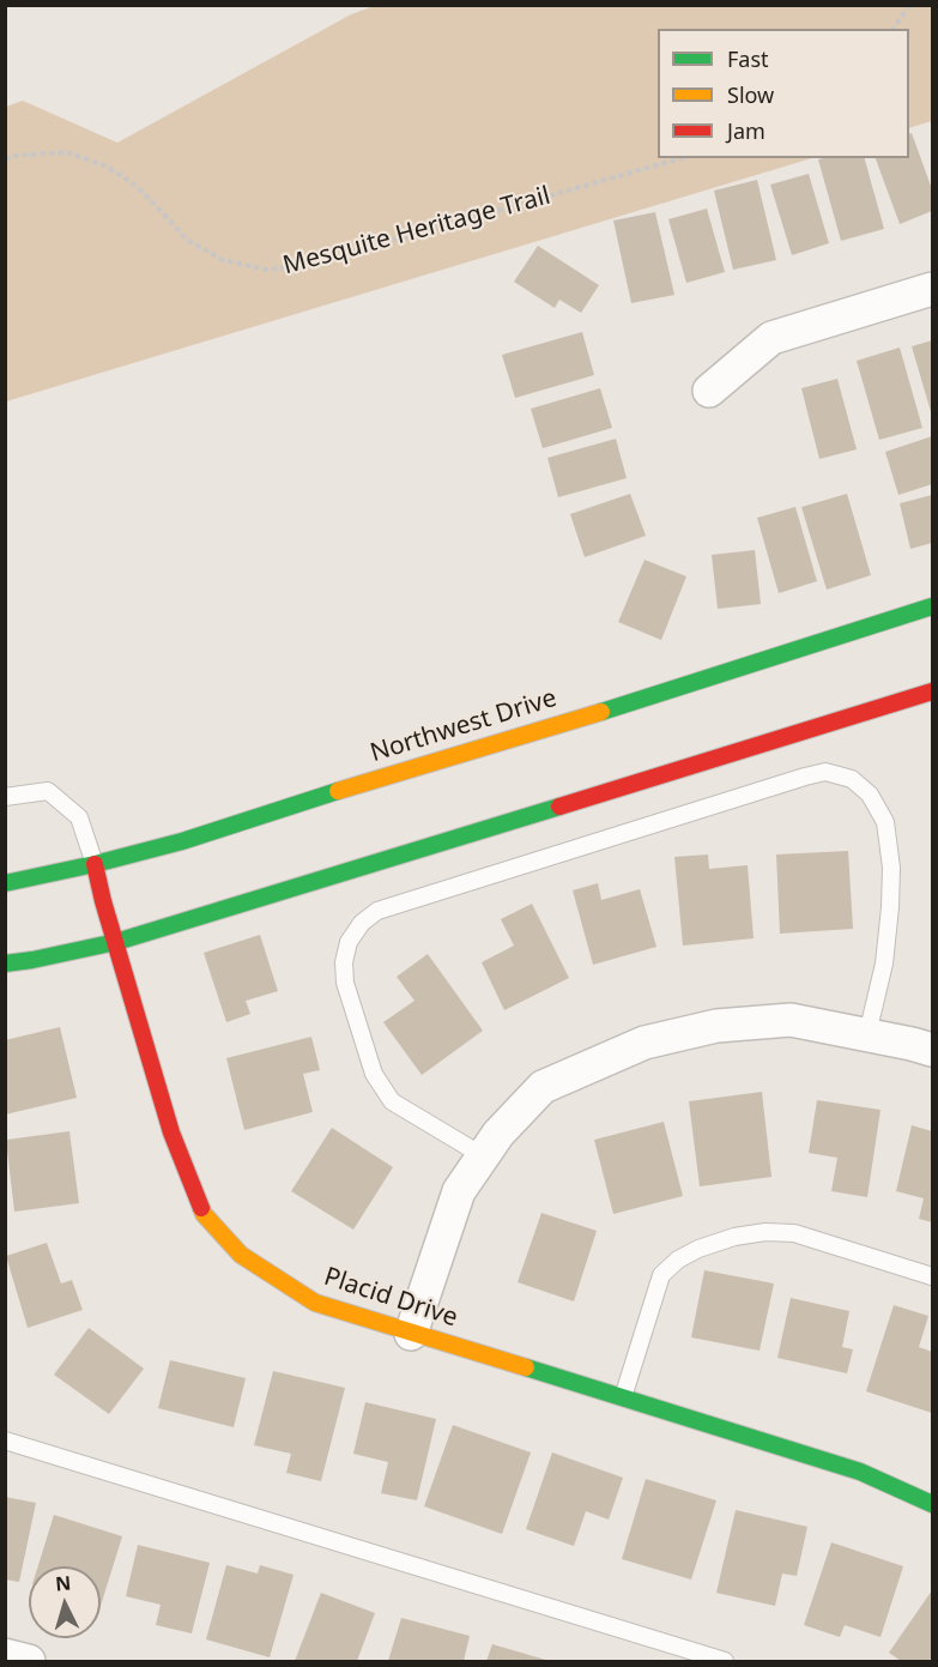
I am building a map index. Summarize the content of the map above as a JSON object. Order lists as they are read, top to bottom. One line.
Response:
{"streets":{"main road":["Northwest Drive","Placid Drive"],"path":["Mesquite Heritage Trail"]},"crossings":[["Northwest Drive","Placid Drive"]],"legend":["Fast","Slow","Jam"],"north":"top"}
